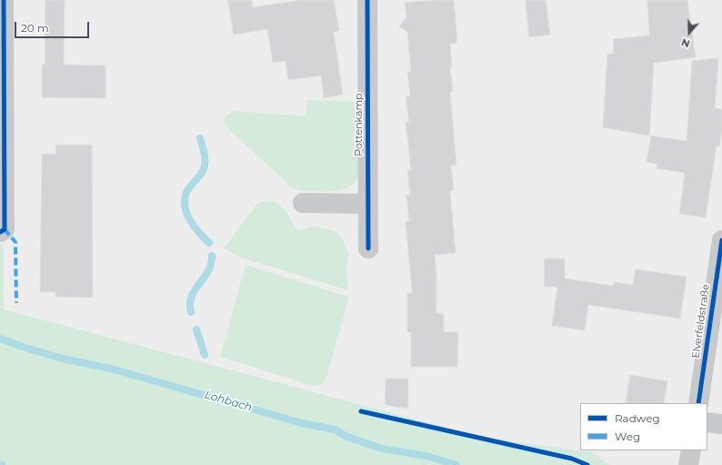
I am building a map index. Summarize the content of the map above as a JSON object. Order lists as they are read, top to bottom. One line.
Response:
{"streets":{"street":["Pottenkamp","Elverfeldstraße"]},"water":["Lohbach"],"legend":["Radweg","Weg"],"scale_bar":"20 m","north":"bottom"}
